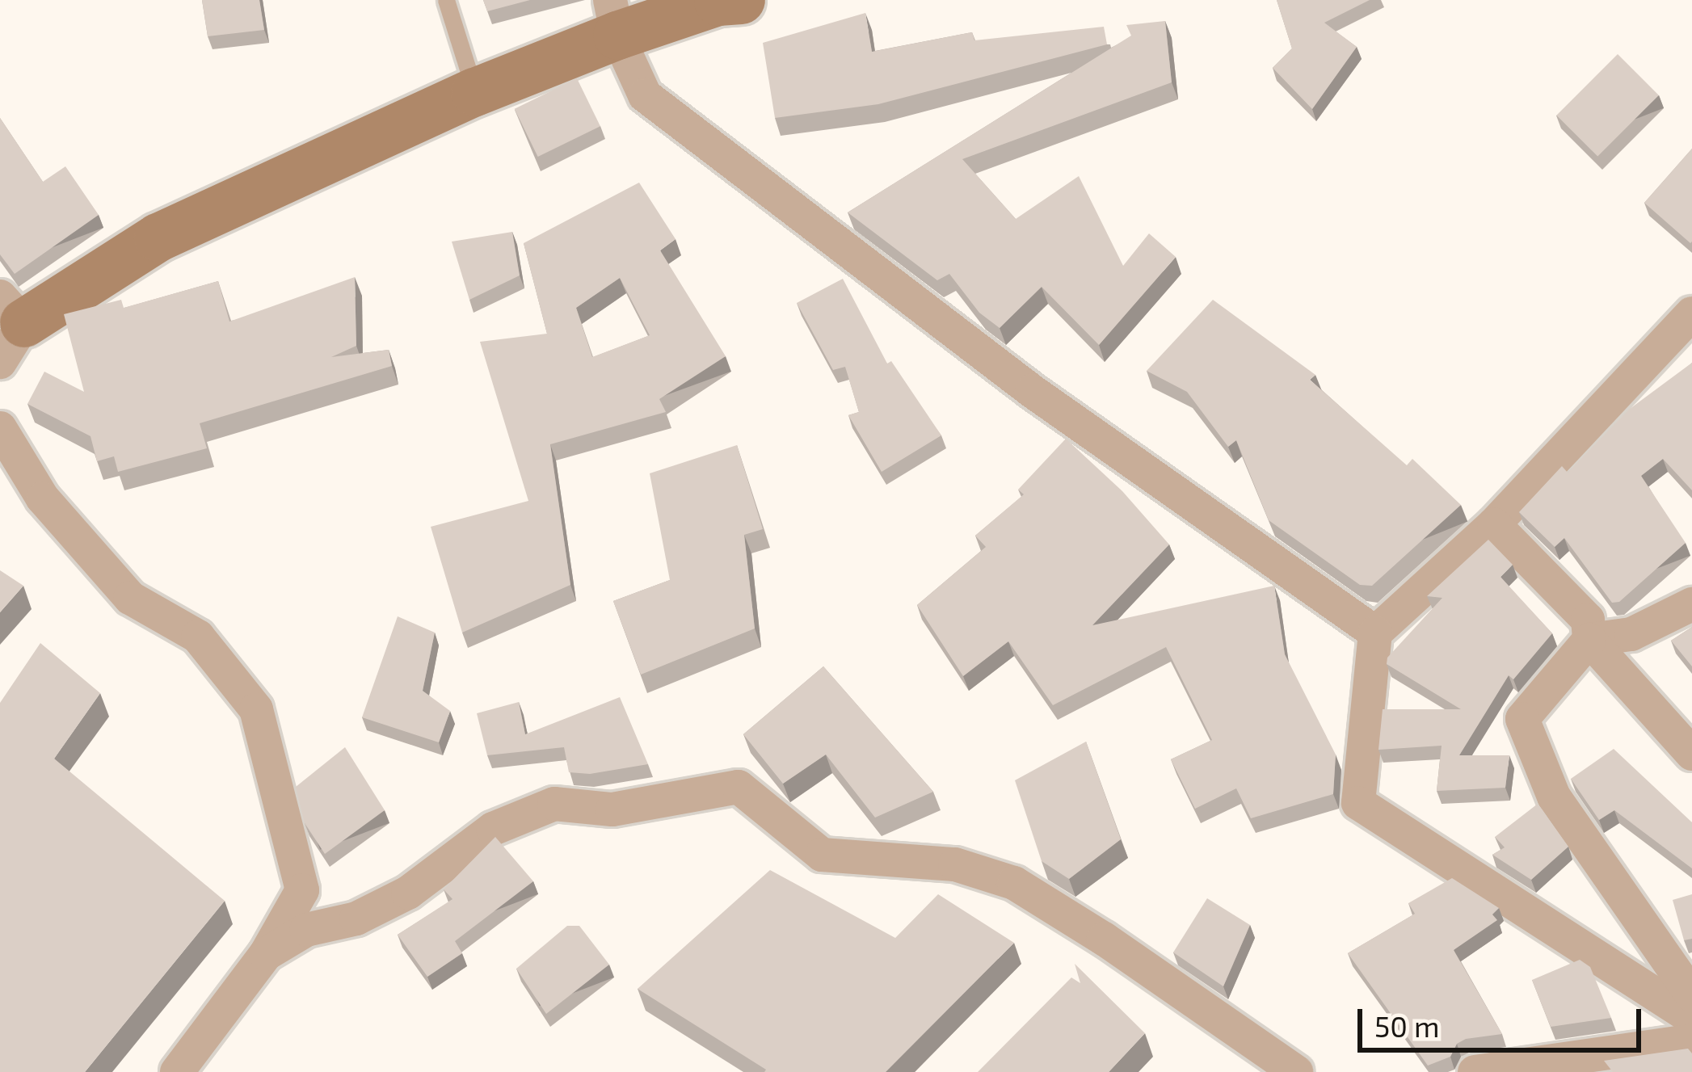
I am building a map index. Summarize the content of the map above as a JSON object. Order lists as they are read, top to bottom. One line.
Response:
{"scale_bar":"50 m"}
